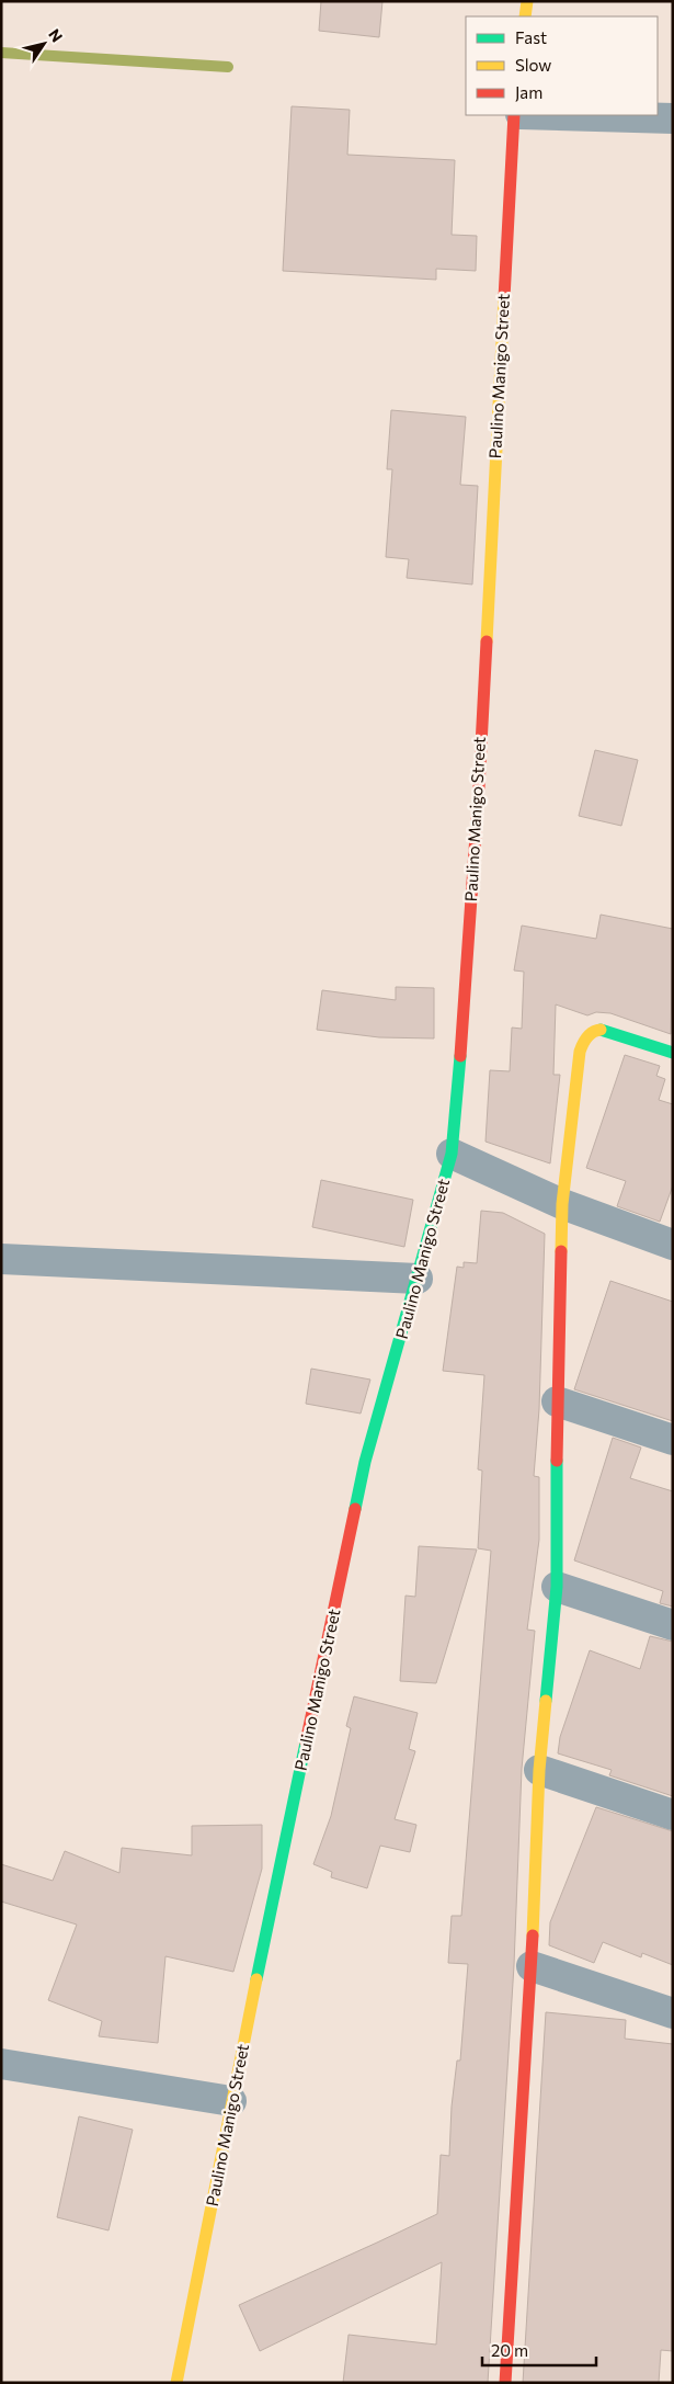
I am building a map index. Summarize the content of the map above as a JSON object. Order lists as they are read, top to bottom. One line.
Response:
{"streets":{"street":["Paulino Manigo Street"]},"legend":["Fast","Slow","Jam"],"scale_bar":"20 m","north":"top right"}
